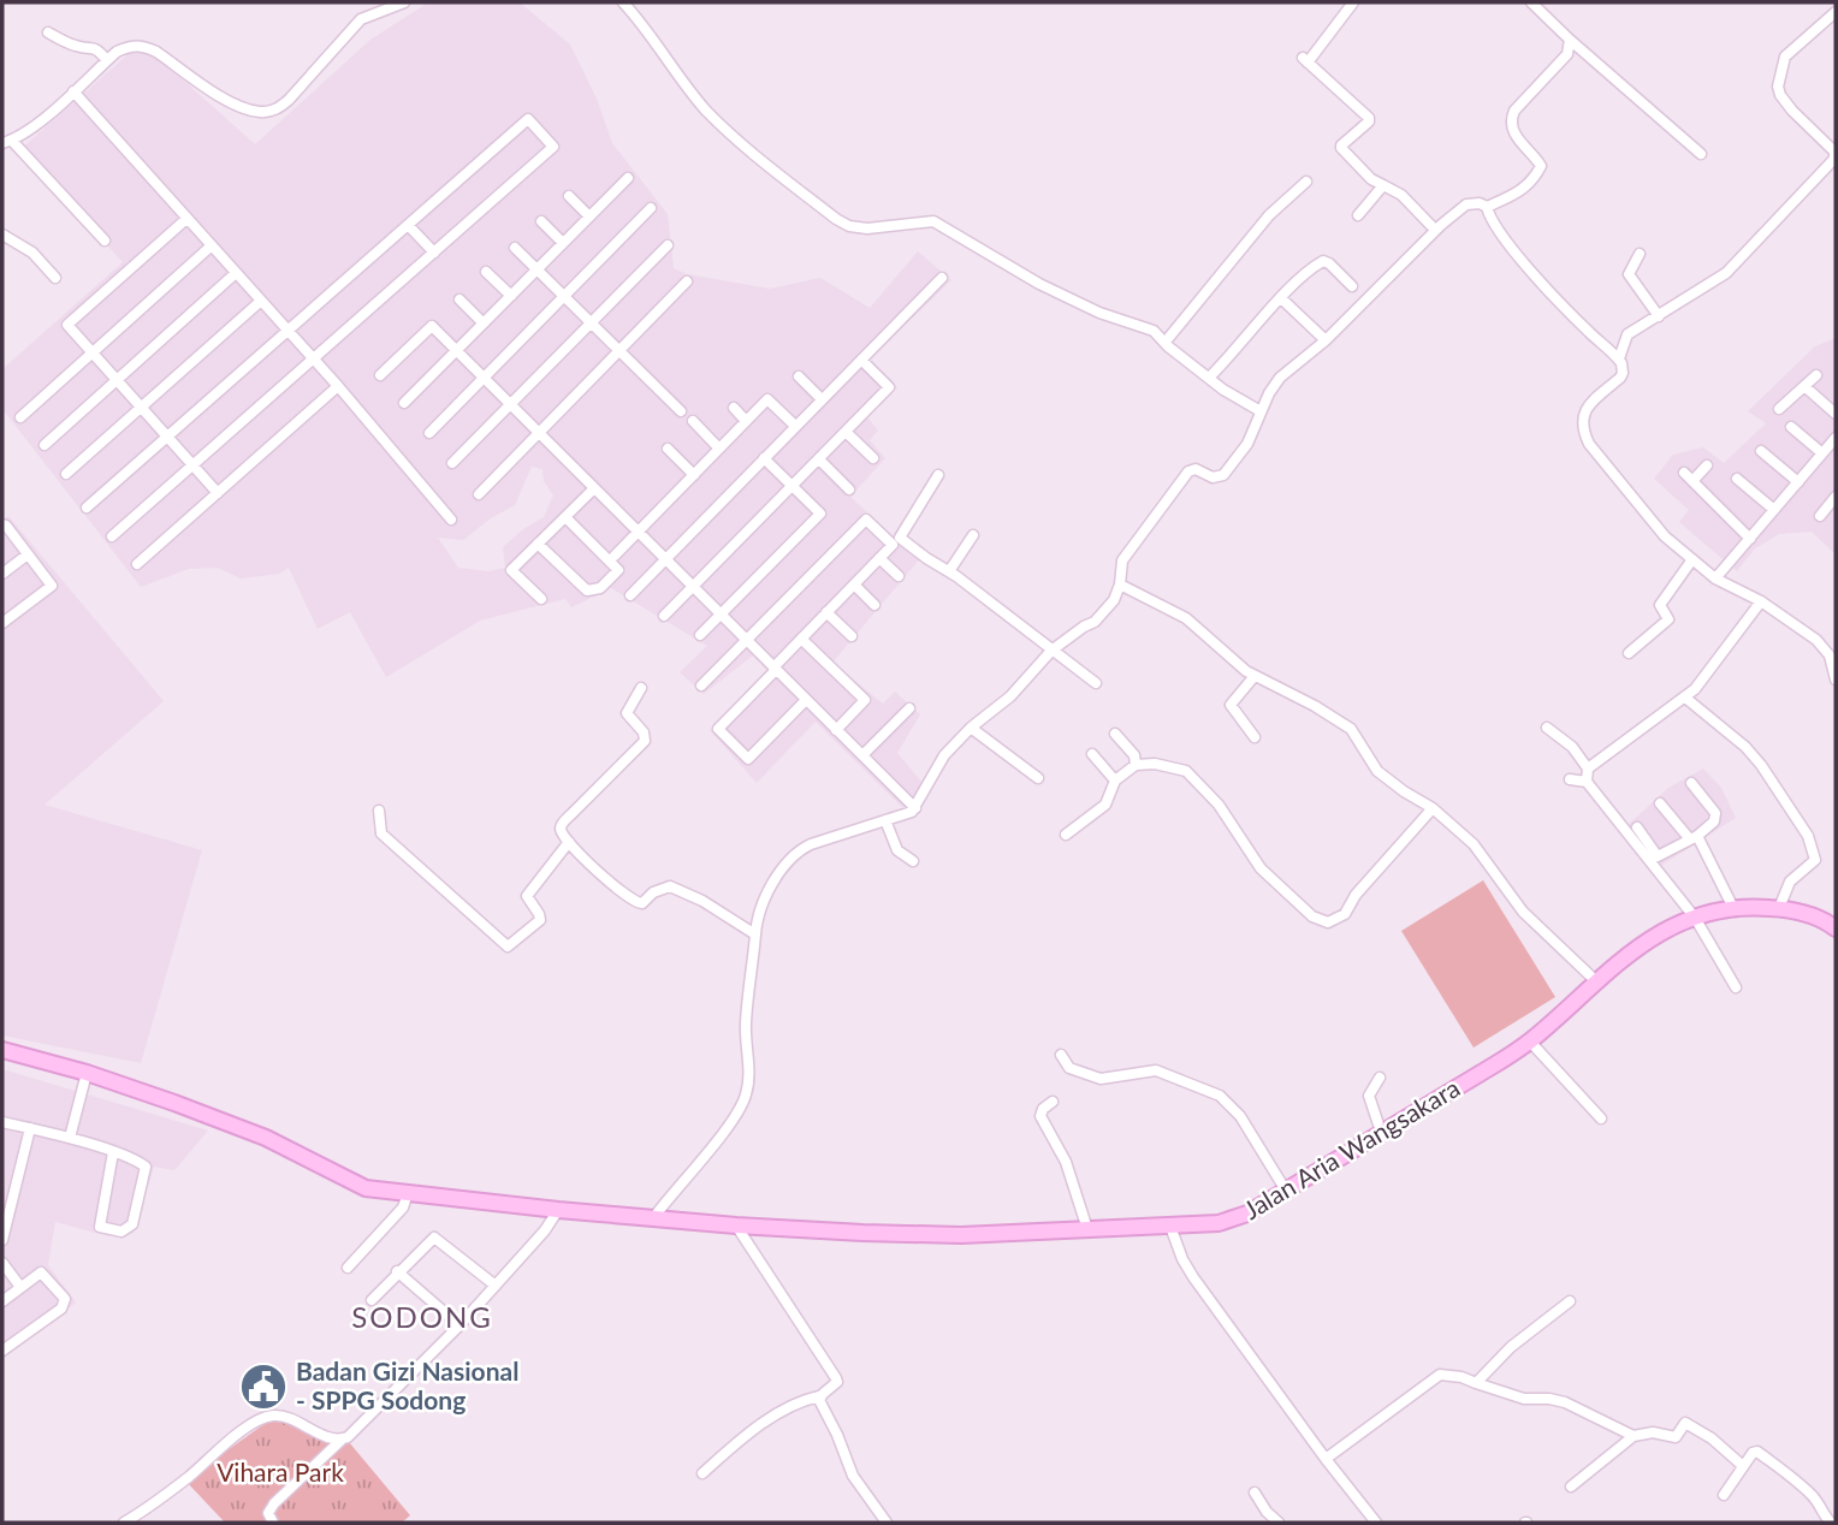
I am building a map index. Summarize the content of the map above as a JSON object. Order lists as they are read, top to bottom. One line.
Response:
{"streets":{"street":["Jalan Aria Wangsakara"]},"districts":["SODONG"],"parks":["Vihara Park"],"places":{"public building":["Badan Gizi Nasional - SPPG Sodong"]}}
